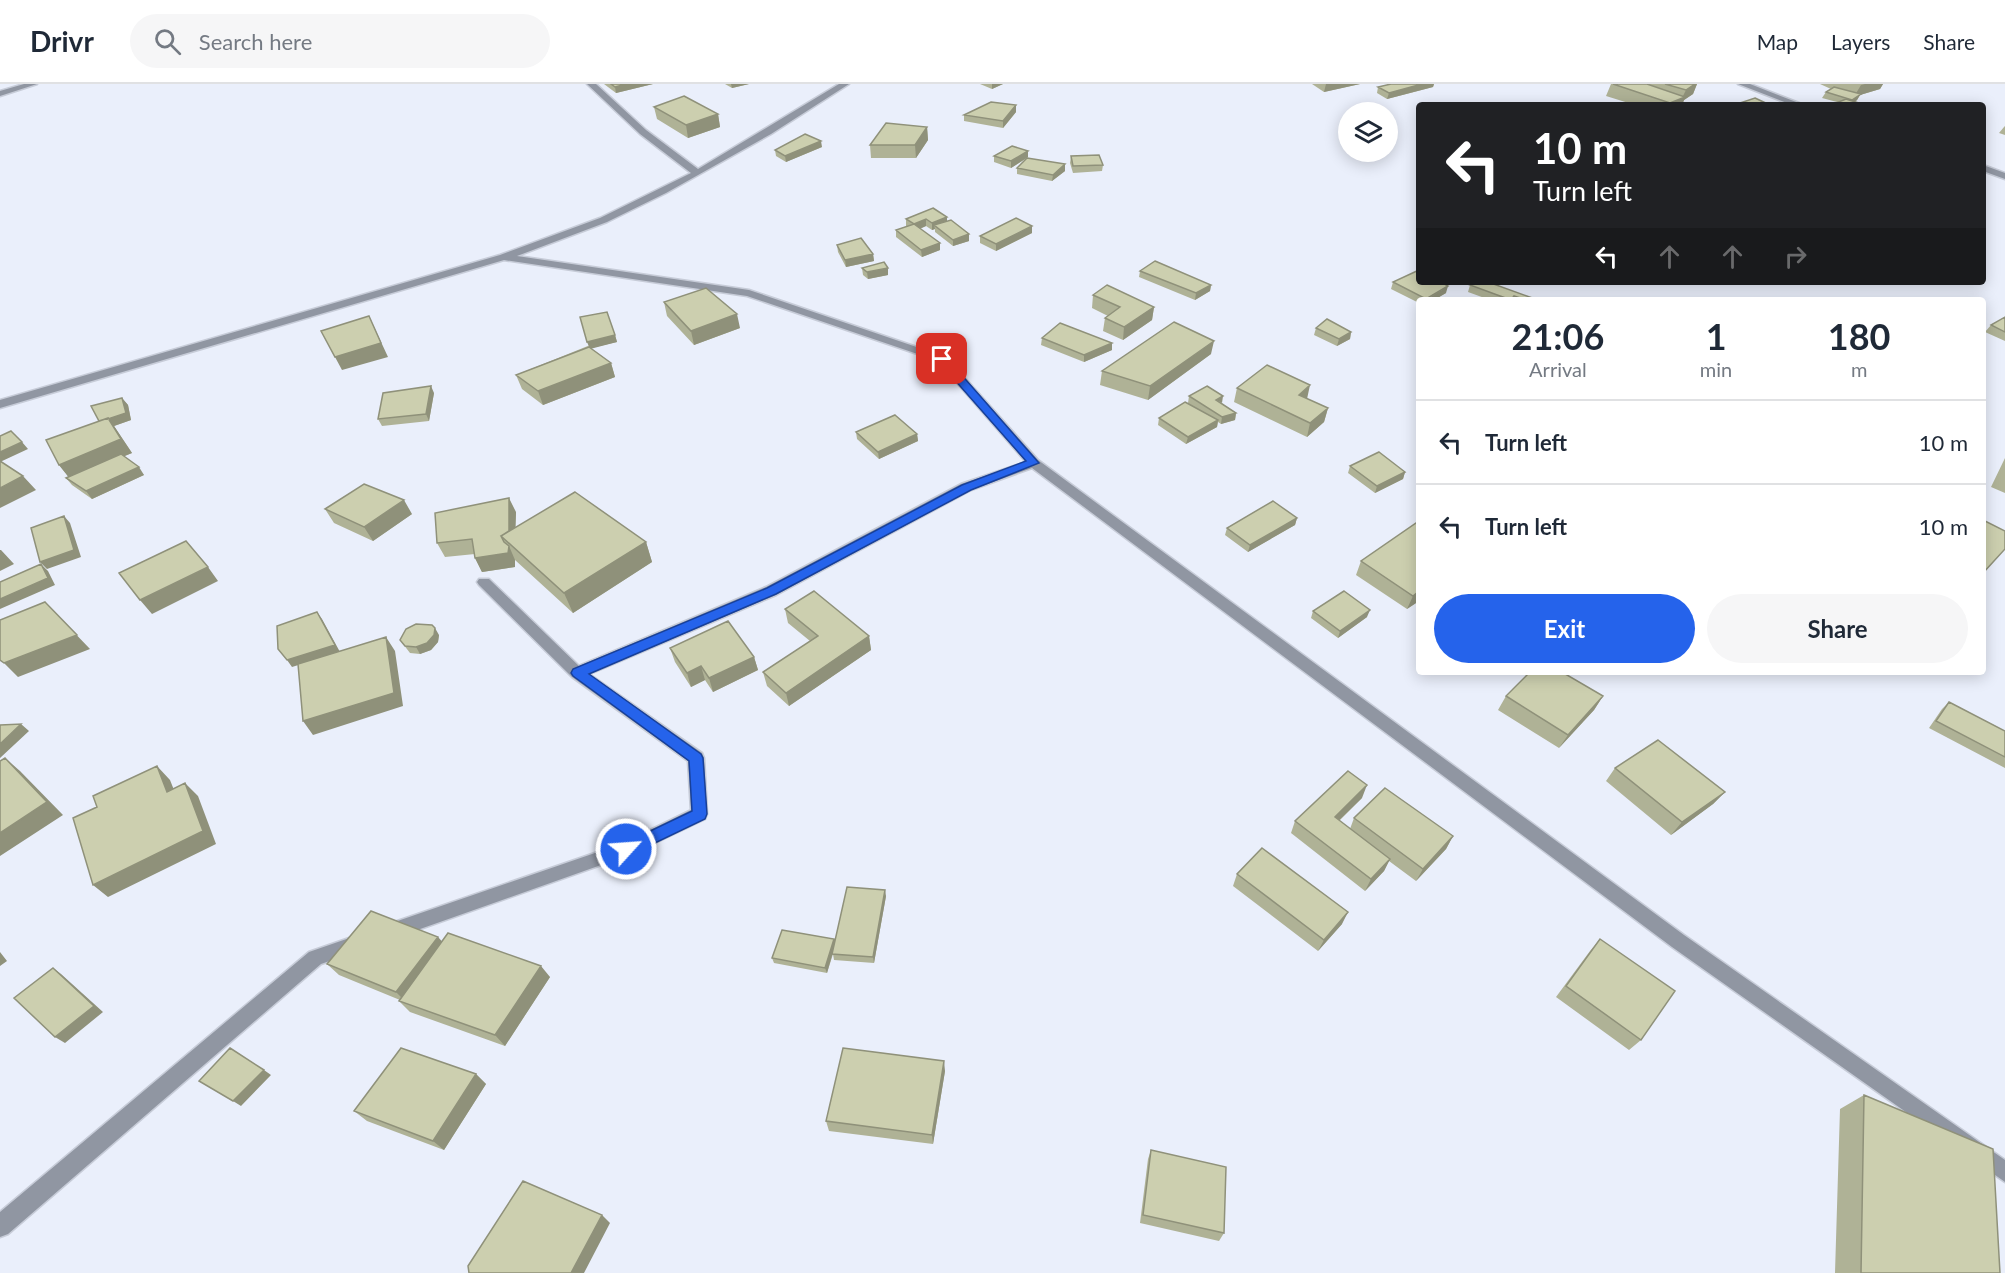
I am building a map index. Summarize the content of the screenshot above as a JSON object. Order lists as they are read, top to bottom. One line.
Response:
{"page":{"header":"Drivr","search":"Search here","nav":["Map","Layers","Share"],"turn":["10 m","Turn left"],"eta":["21:06","Arrival","1","min","180","m"],"list":[{"name":"Turn left","value":"10 m"},{"name":"Turn left","value":"10 m"}],"buttons":["Exit","Share"]}}
